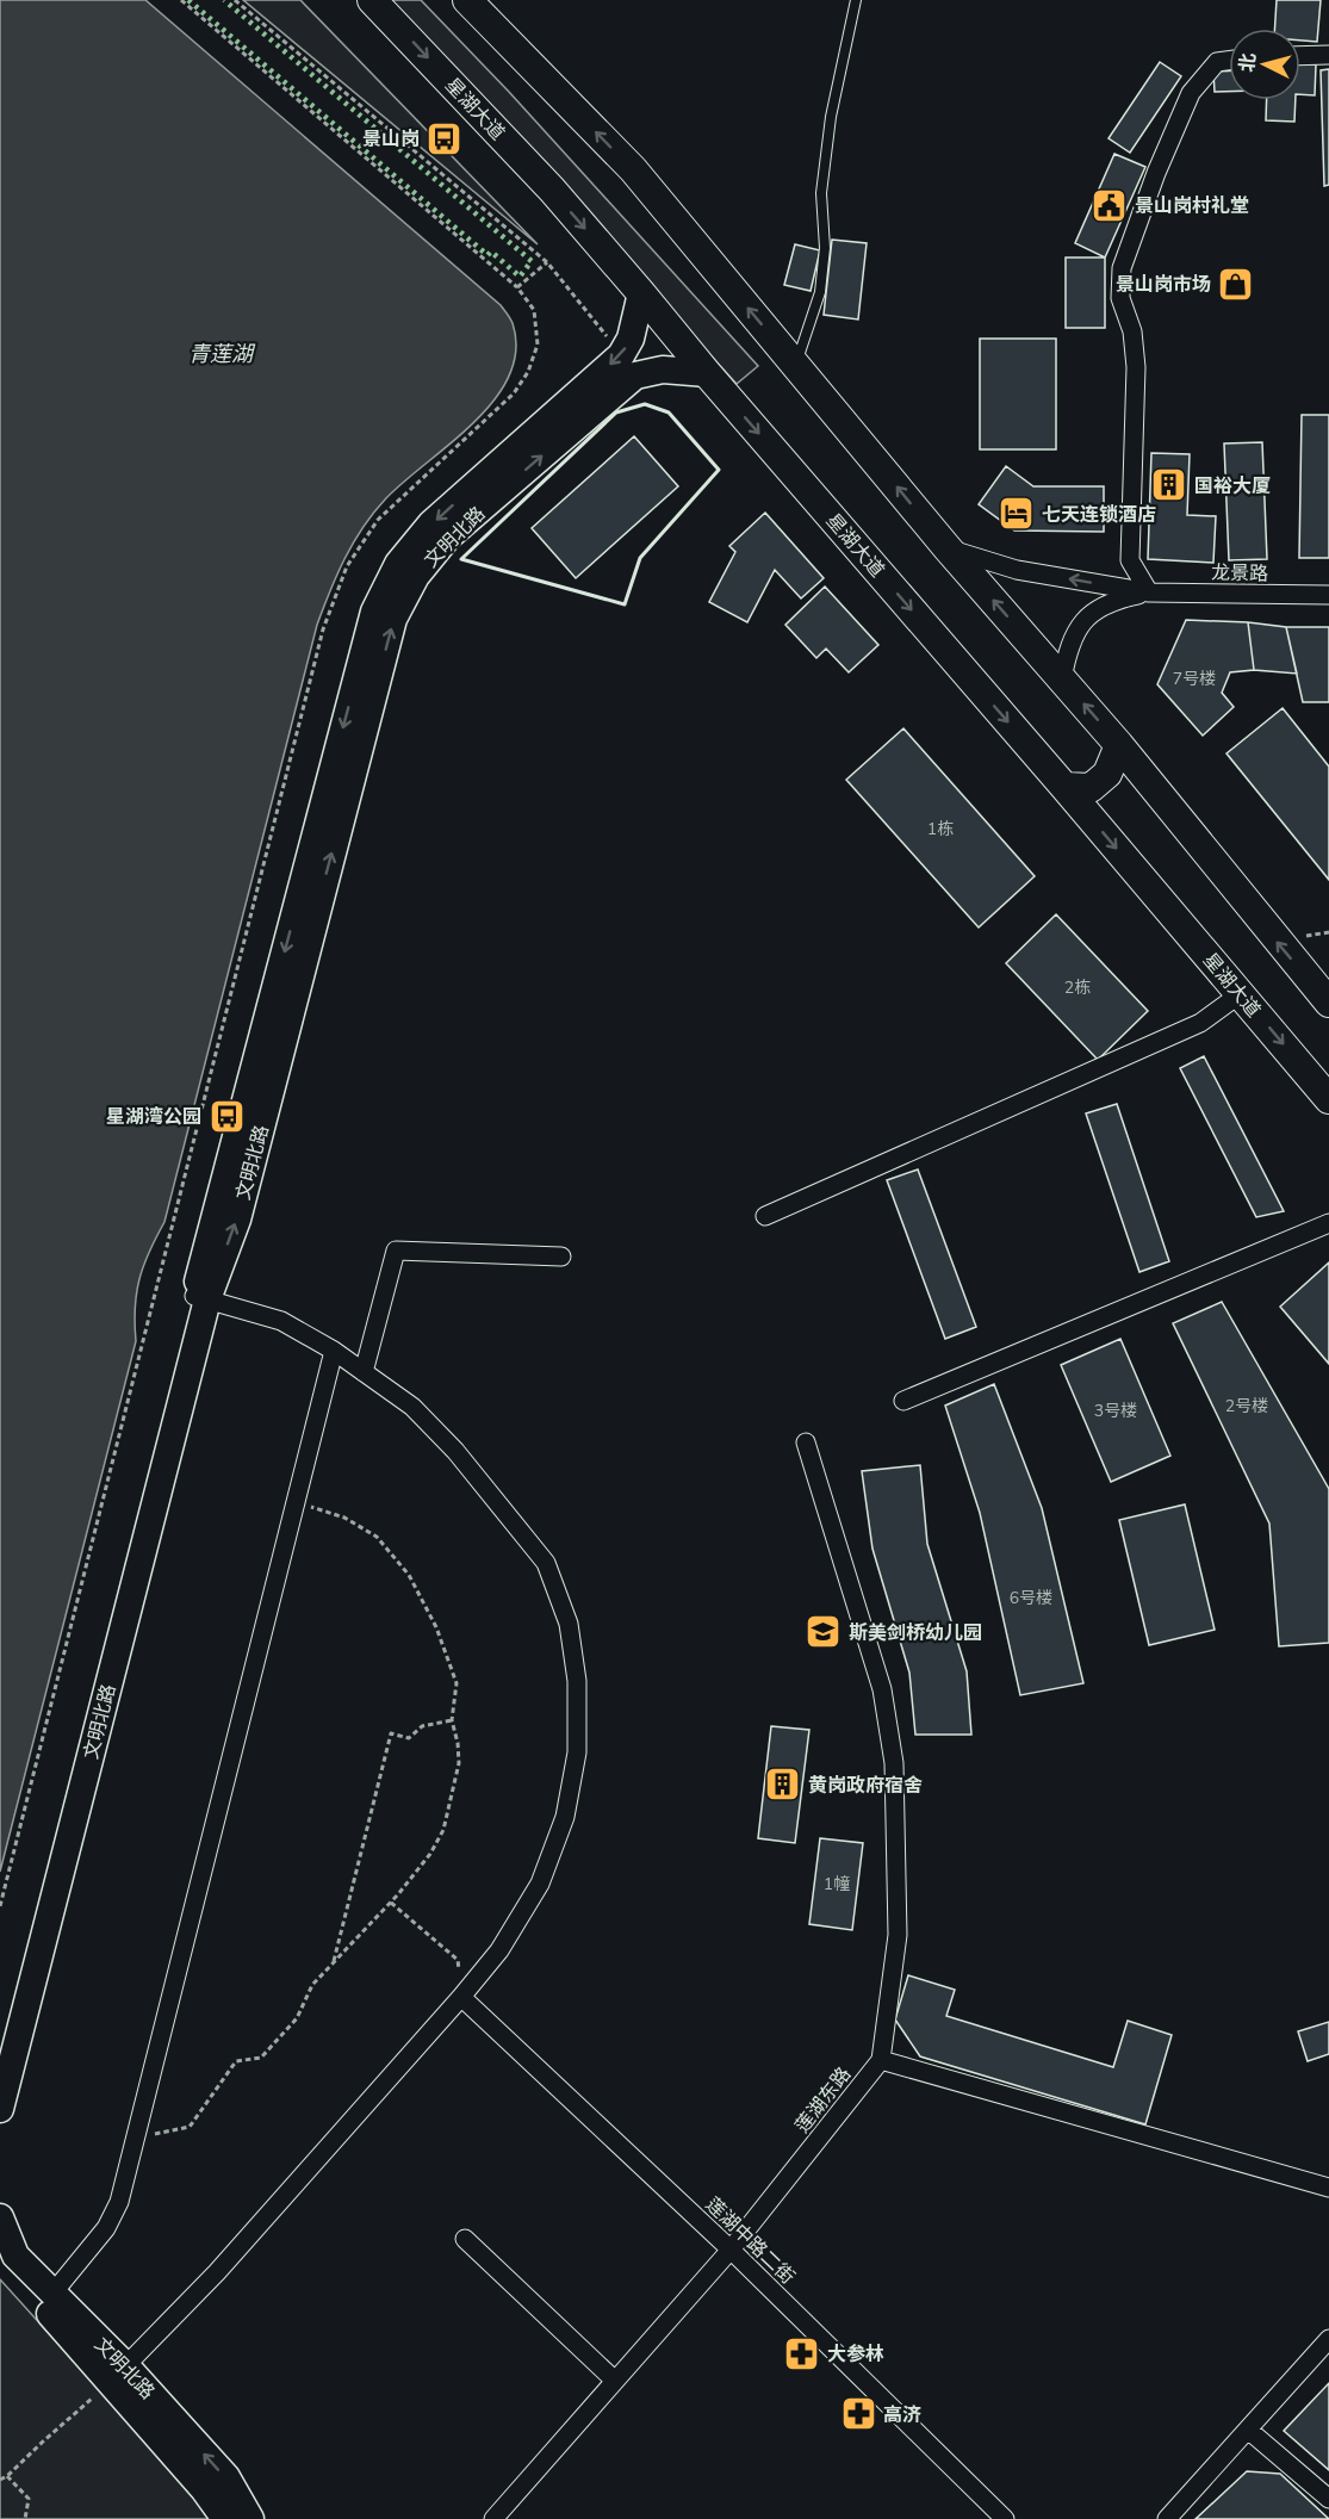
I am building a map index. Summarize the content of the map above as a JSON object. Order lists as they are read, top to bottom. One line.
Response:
{"streets":{"main road":["星湖大道"],"street":["文明北路","龙景路","莲湖东路","莲湖中路二街"]},"crossings":[["星湖大道","文明北路"],["莲湖东路","莲湖中路二街"]],"water":["青莲湖"],"places":{"bus stop":["景山岗","星湖湾公园"],"public building":["景山岗村礼堂"],"shop":["景山岗市场"],"building":["国裕大厦","黄岗政府宿舍"],"hotel":["七天连锁酒店"],"school or university":["斯美剑桥幼儿园"],"pharmacy":["大参林","高济"]},"house_numbers":["7号楼","1栋","2栋","2号楼","3号楼","6号楼","1幢"],"north":"left"}
